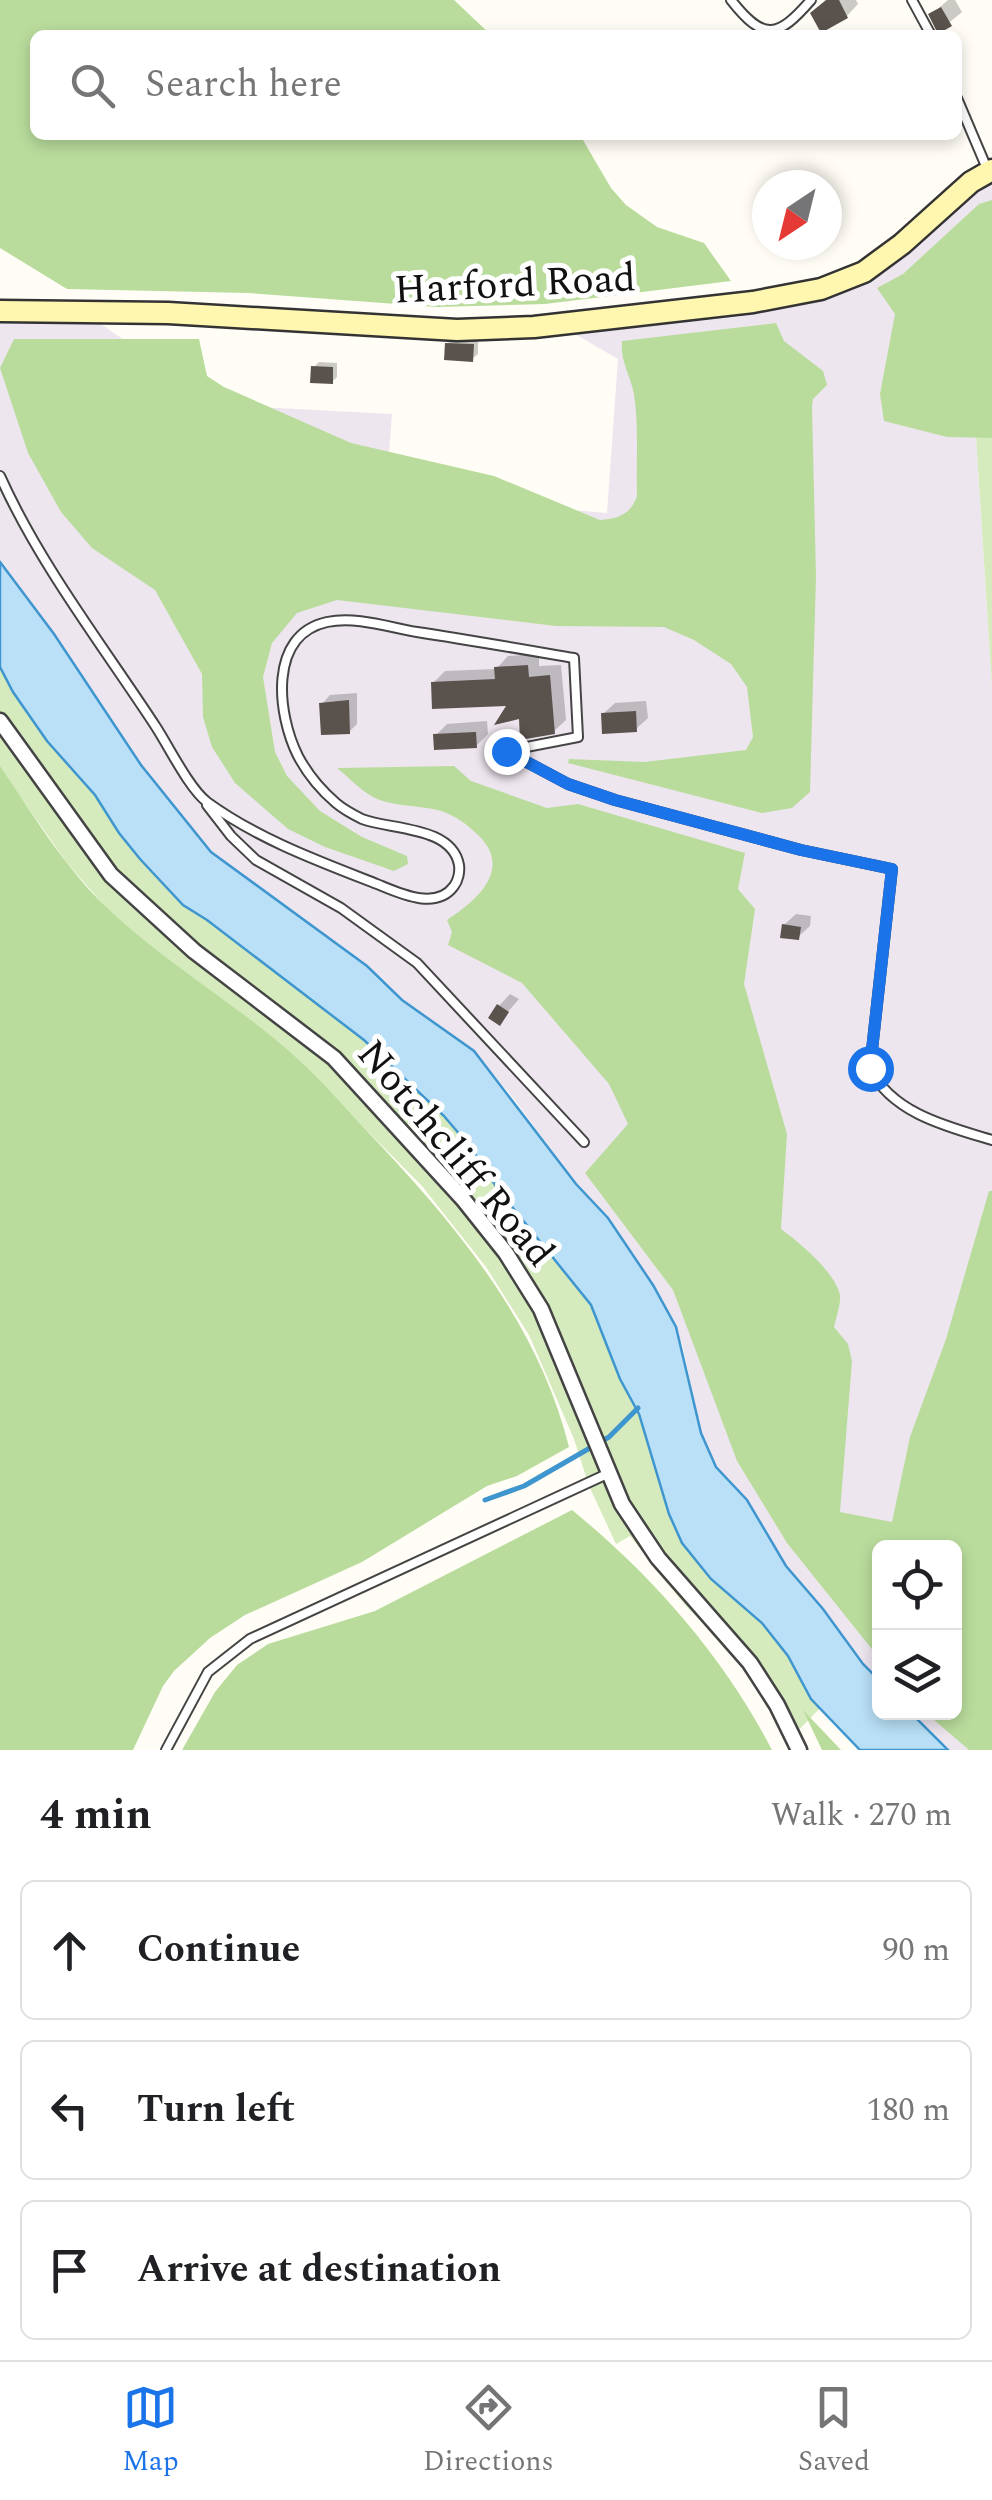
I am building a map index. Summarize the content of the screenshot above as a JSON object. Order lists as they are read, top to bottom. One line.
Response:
{"streets":{"main road":["Harford Road"],"street":["Notchcliff Road"]},"north":"bottom left","page":{"search":"Search here","heading":["4 min","Walk · 270 m"],"list":[["Continue","90 m"],["Turn left","180 m"],"Arrive at destination"],"nav":["Map","Directions","Saved"]}}
